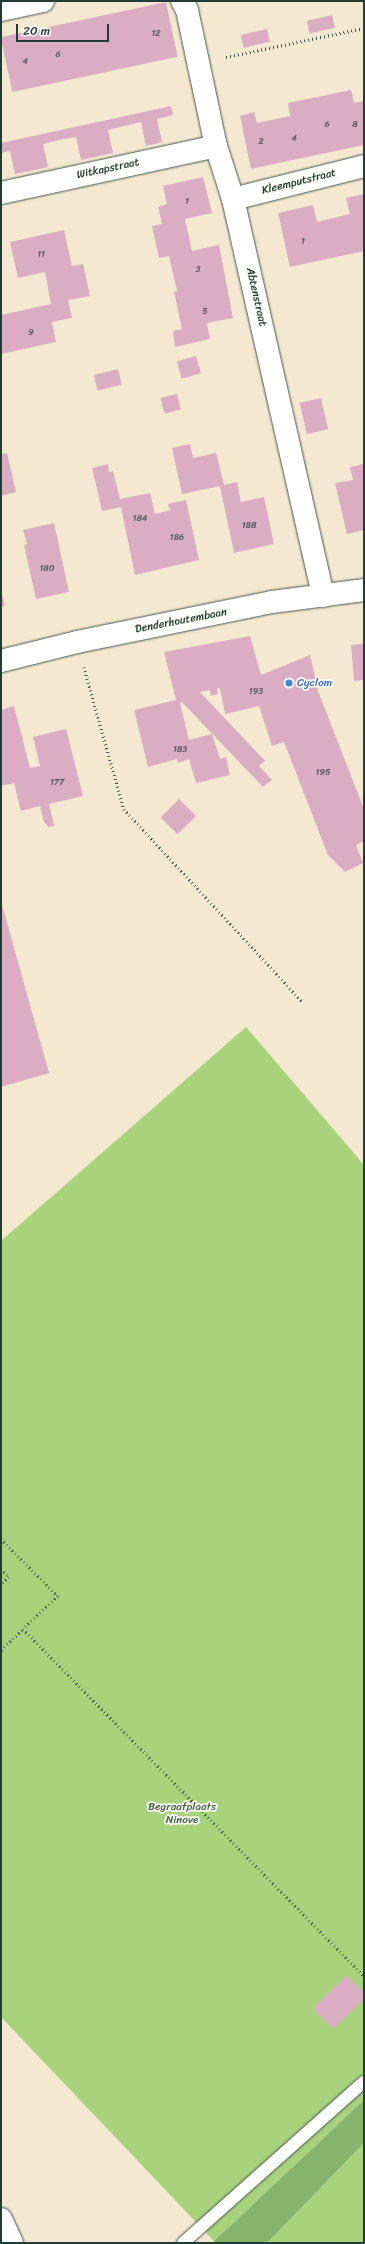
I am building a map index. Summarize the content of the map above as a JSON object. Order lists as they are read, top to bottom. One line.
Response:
{"streets":{"street":["Witkapstraat","Kleemputstraat","Abtenstraat","Denderhoutembaan"]},"crossings":[["Witkapstraat","Abtenstraat"],["Kleemputstraat","Abtenstraat"],["Abtenstraat","Denderhoutembaan"]],"parks":["Begraafplaats Ninove"],"places":["Cyclom"],"house_numbers":["12","6","4","6","8","4","2","1","1","11","3","5","9","184","188","186","180","193","183","195","177"],"scale_bar":"20 m"}
